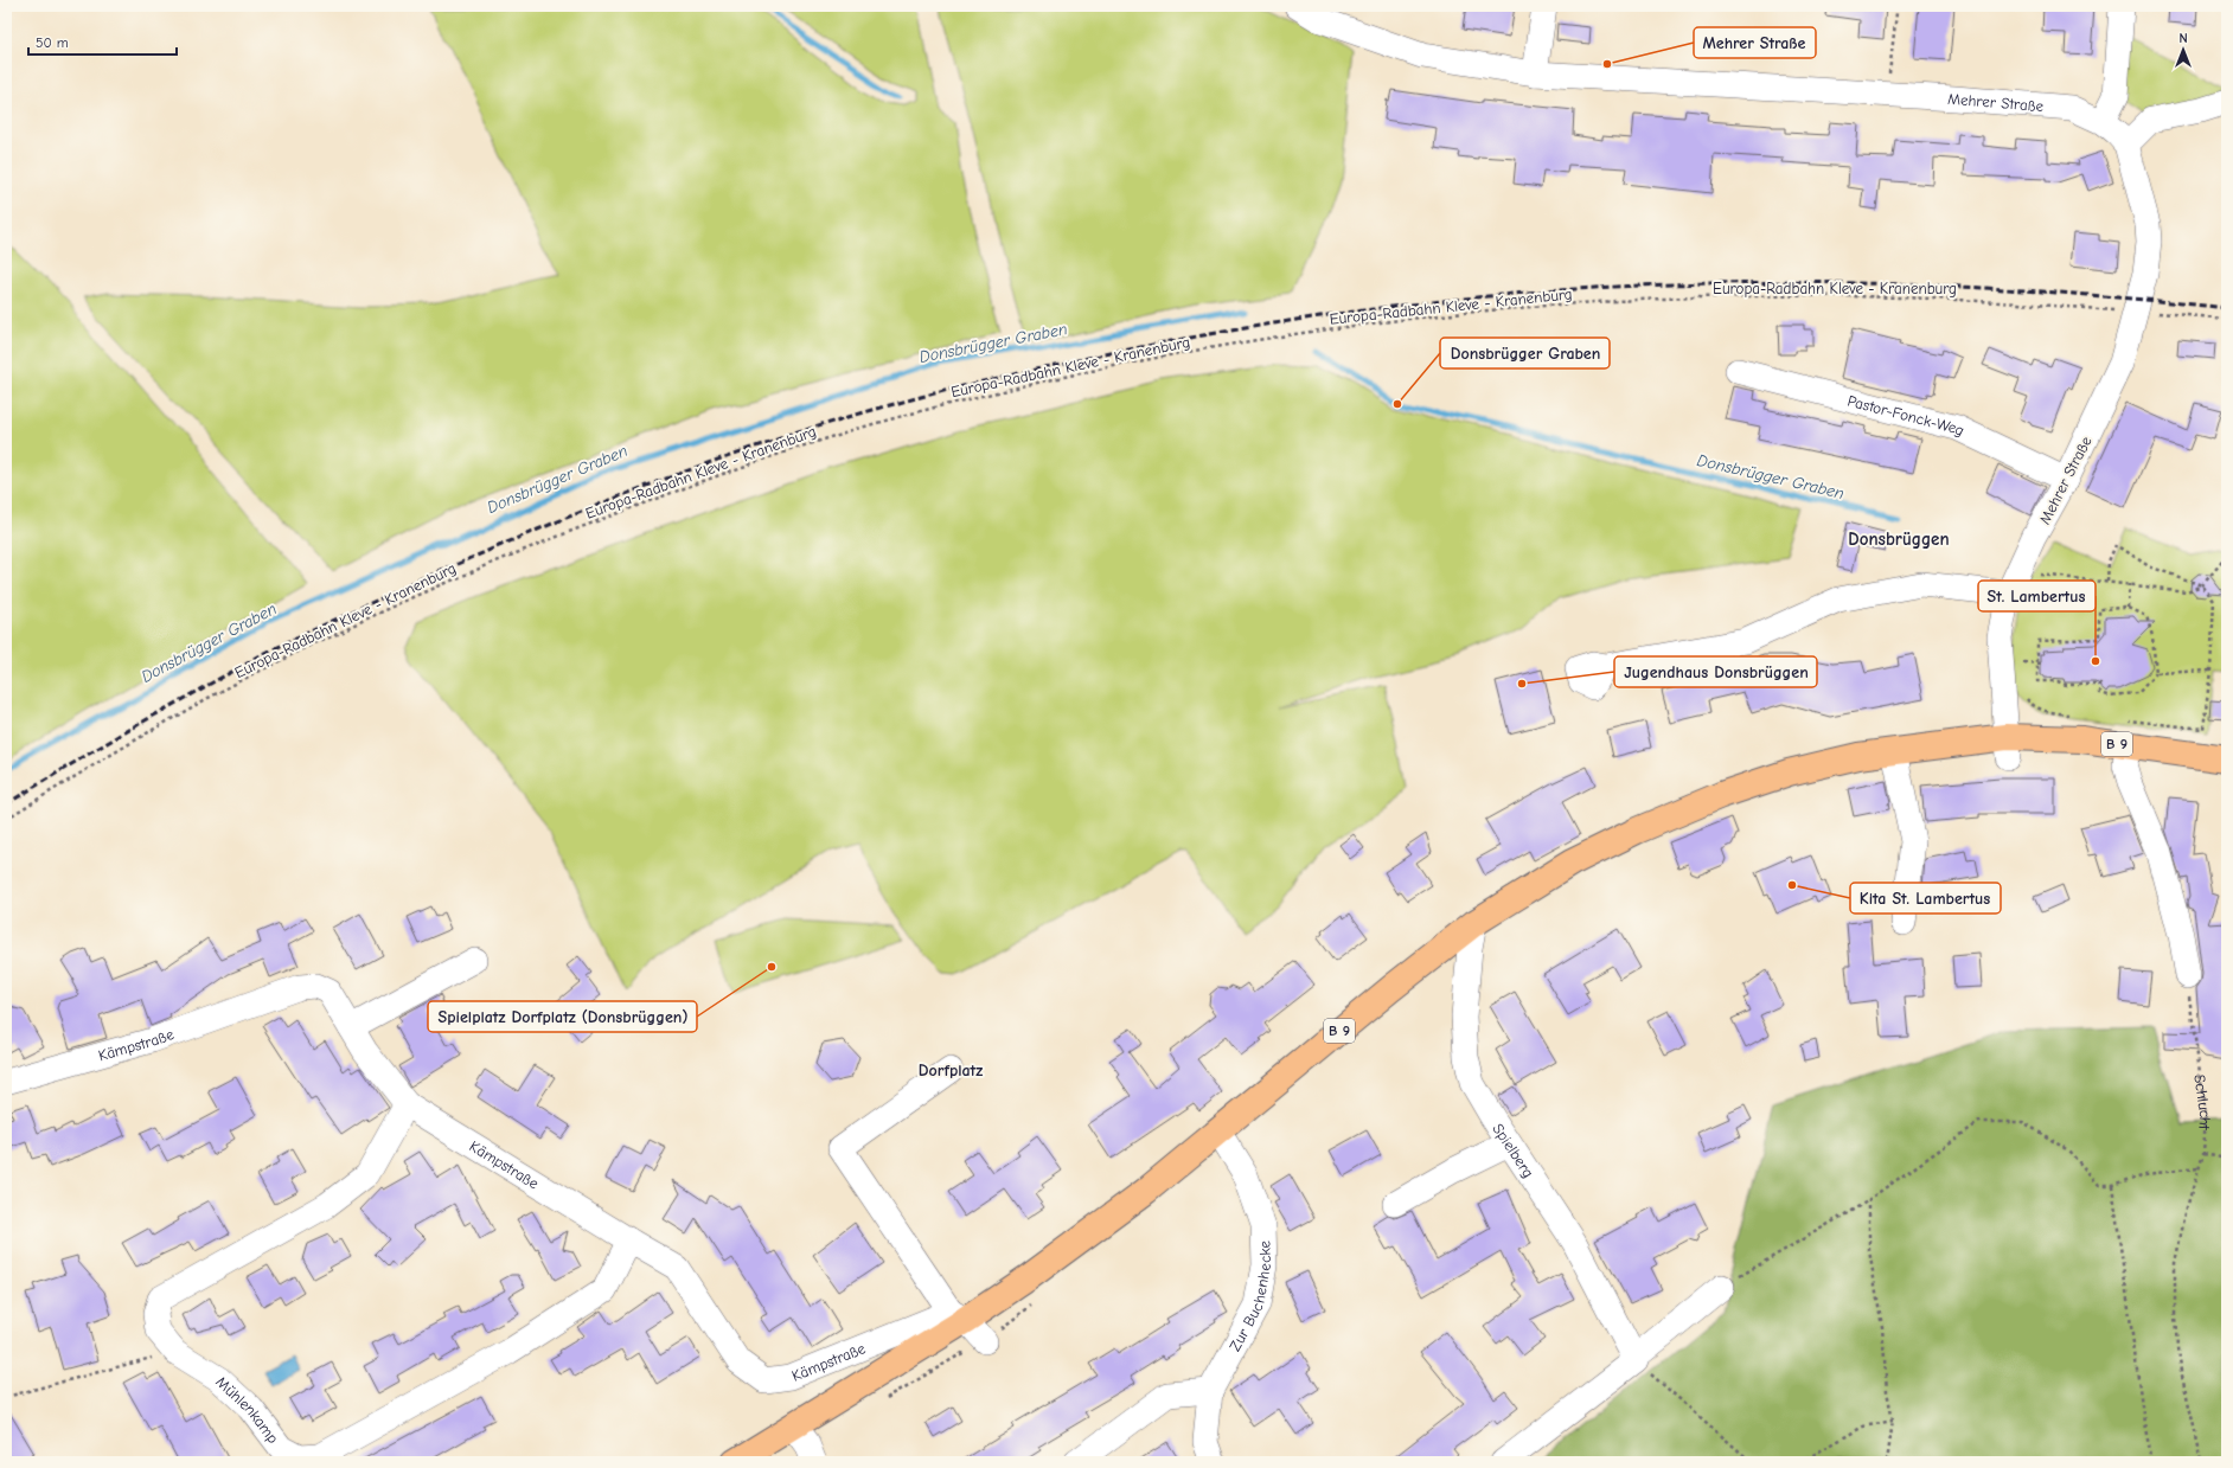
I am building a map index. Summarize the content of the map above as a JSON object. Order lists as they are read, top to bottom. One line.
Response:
{"streets":{"main road":["B 9"],"street":["Mehrer Straße","Pastor-Fonck-Weg","Kämpstraße","Spielberg","Zur Buchenhecke","Mühlenkamp"],"path":["Europa-Radbahn Kleve - Kranenburg","Schlucht"]},"crossings":[["Mehrer Straße","Europa-Radbahn Kleve - Kranenburg"],["Mehrer Straße","Pastor-Fonck-Weg"],["Mehrer Straße","B 9"],["B 9","Kämpstraße"],["B 9","Spielberg"],["B 9","Zur Buchenhecke"],["Kämpstraße","Mühlenkamp"]],"districts":["Donsbrüggen","Dorfplatz"],"water":["Donsbrügger Graben"],"places":["Mehrer Straße","Donsbrügger Graben","St. Lambertus","Jugendhaus Donsbrüggen","Kita St. Lambertus","Spielplatz Dorfplatz (Donsbrüggen)"],"scale_bar":"50 m","north":"top"}
